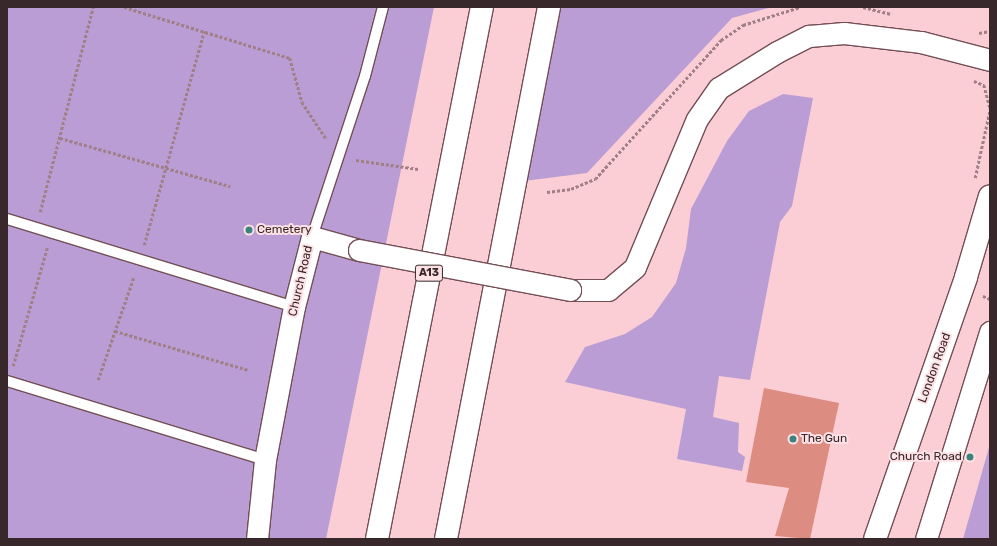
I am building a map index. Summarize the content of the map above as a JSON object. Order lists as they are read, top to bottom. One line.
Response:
{"streets":{"main road":["A13","London Road"],"street":["Church Road"]},"places":["Cemetery","The Gun","Church Road"]}
